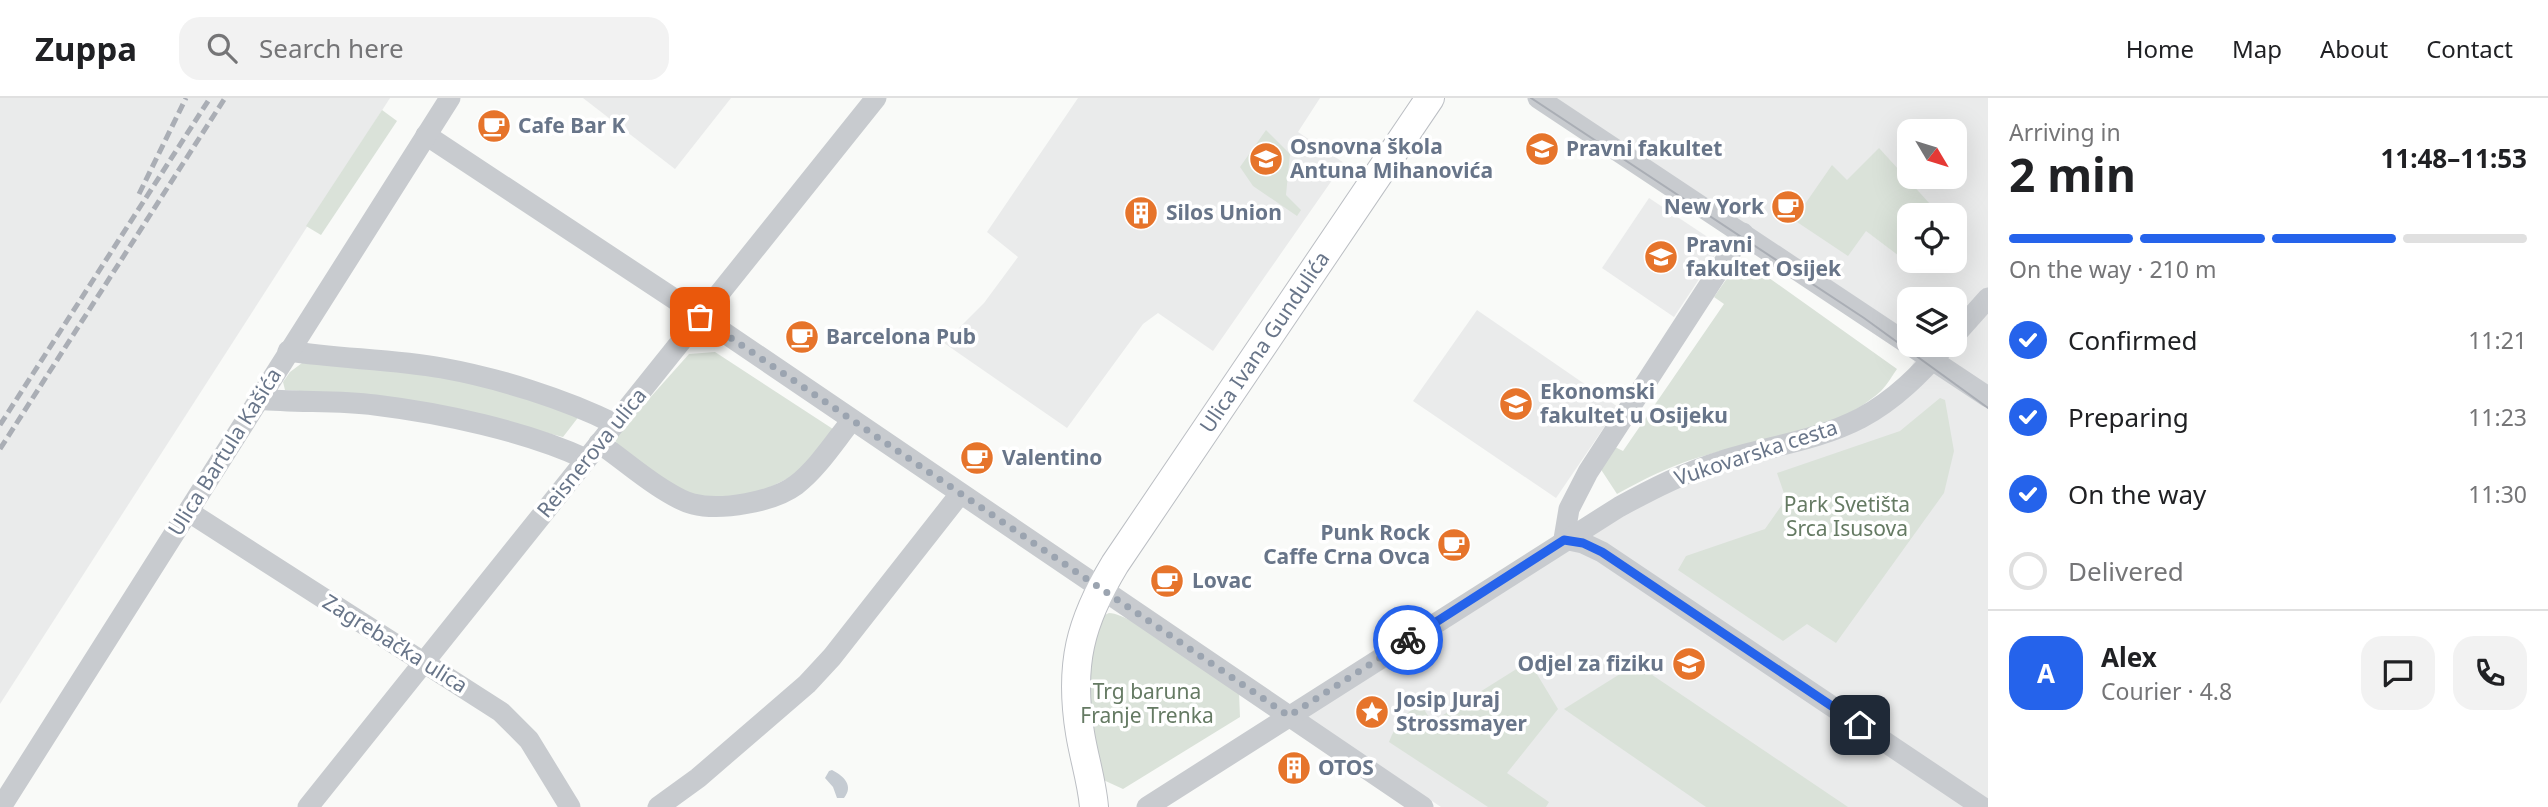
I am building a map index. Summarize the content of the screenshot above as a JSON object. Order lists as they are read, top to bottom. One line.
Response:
{"streets":{"main road":["Ulica Ivana Gundulića"],"street":["Ulica Bartula Kašića","Reisnerova ulica","Vukovarska cesta","Zagrebačka ulica"]},"crossings":[["Ulica Bartula Kašića","Zagrebačka ulica"],["Reisnerova ulica","Zagrebačka ulica"]],"parks":["Park Svetišta Srca Isusova","Trg baruna Franje Trenka"],"places":{"cafe":["Cafe Bar K","New York","Barcelona Pub","Valentino","Punk Rock Caffe Crna Ovca","Lovac"],"school or university":["Pravni fakultet","Osnovna škola Antuna Mihanovića","Pravni fakultet Osijek","Ekonomski fakultet u Osijeku","Odjel za fiziku"],"building":["Silos Union","OTOS"],"place":["Josip Juraj Strossmayer"]},"north":"bottom right","page":{"header":"Zuppa","search":"Search here","nav":["Home","Map","About","Contact"],"heading":["2 min","Arriving in","11:48–11:53"],"panel":["Alex","Courier · 4.8"],"bar":"On the way · 210 m","list":[["Confirmed","11:21"],["Preparing","11:23"],["On the way","11:30"],"Delivered"],"round":"A"}}
